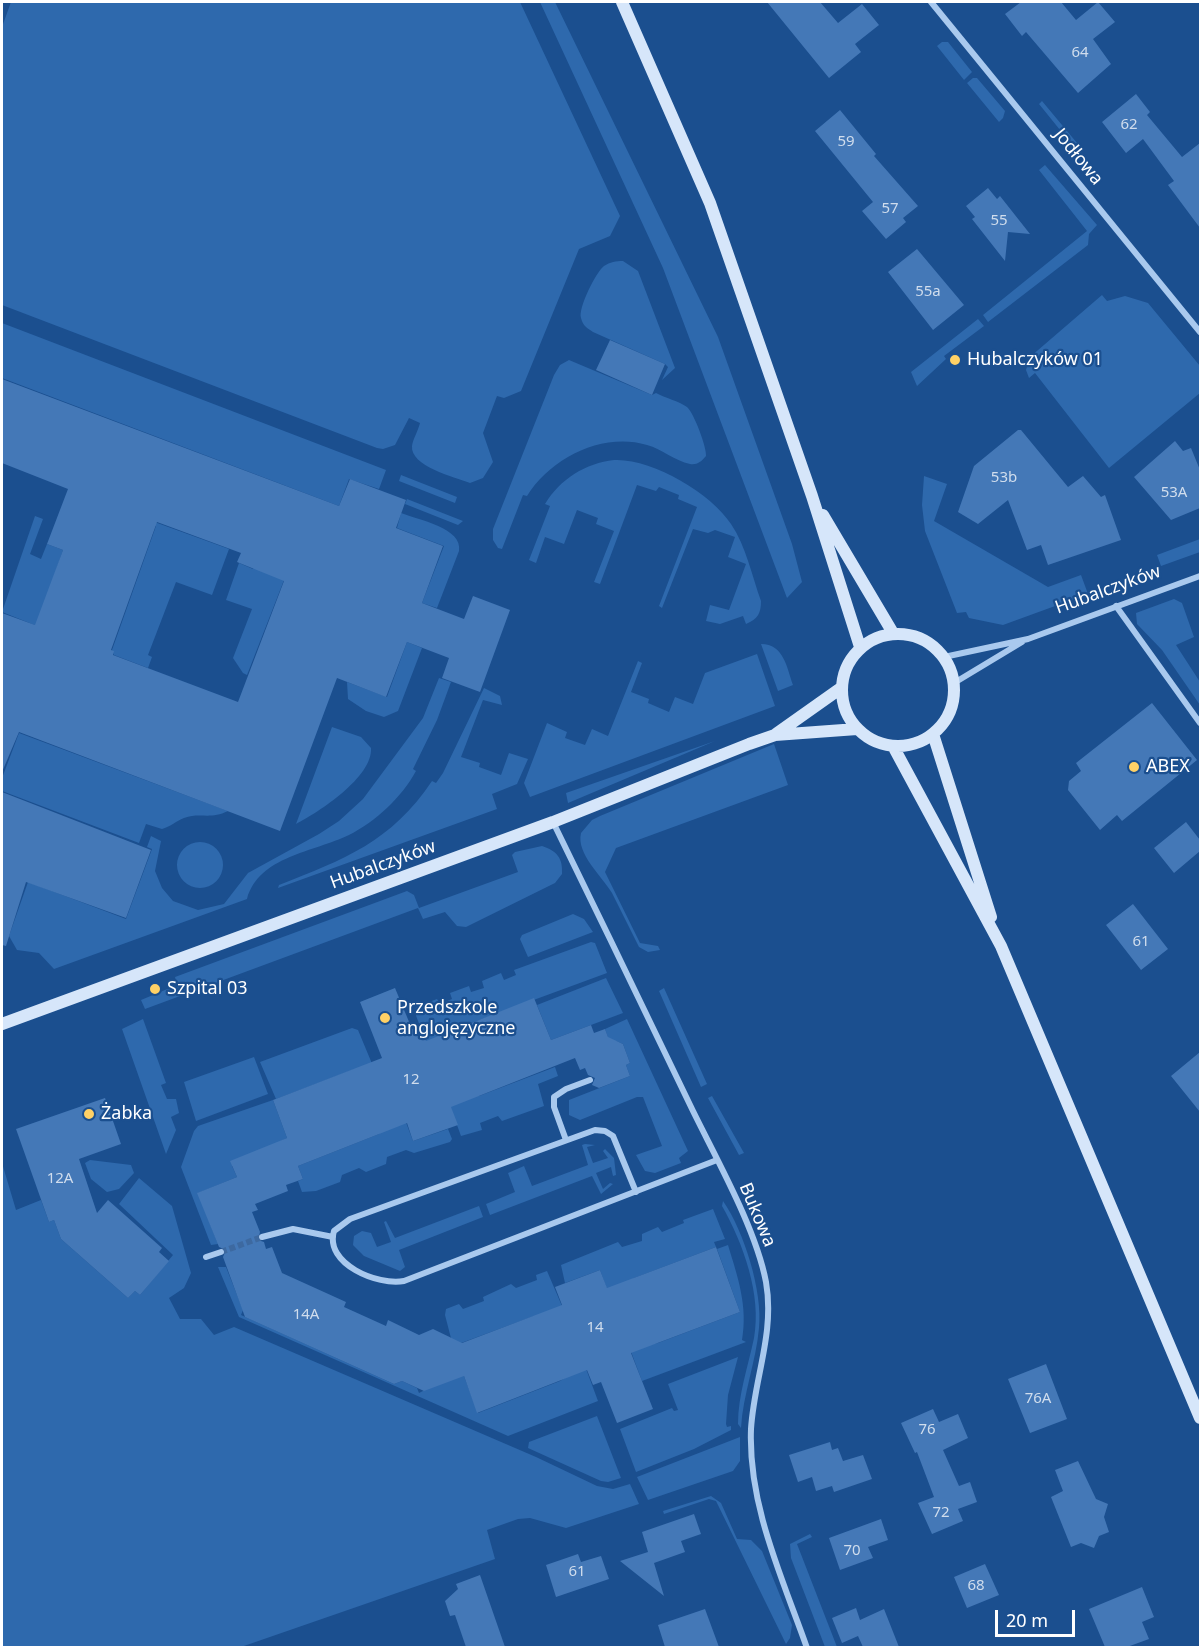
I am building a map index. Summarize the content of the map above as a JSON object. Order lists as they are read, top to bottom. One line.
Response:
{"streets":{"main road":["Hubalczyków"],"street":["Jodłowa","Bukowa"]},"crossings":[["Hubalczyków","Bukowa"]],"places":["Hubalczyków 01","ABEX","Szpital 03","Przedszkole anglojęzyczne","Żabka"],"house_numbers":["64","62","59","57","55","55a","53b","53A","61","12","12A","14A","14","76A","76","72","70","61","68"],"scale_bar":"20 m"}
